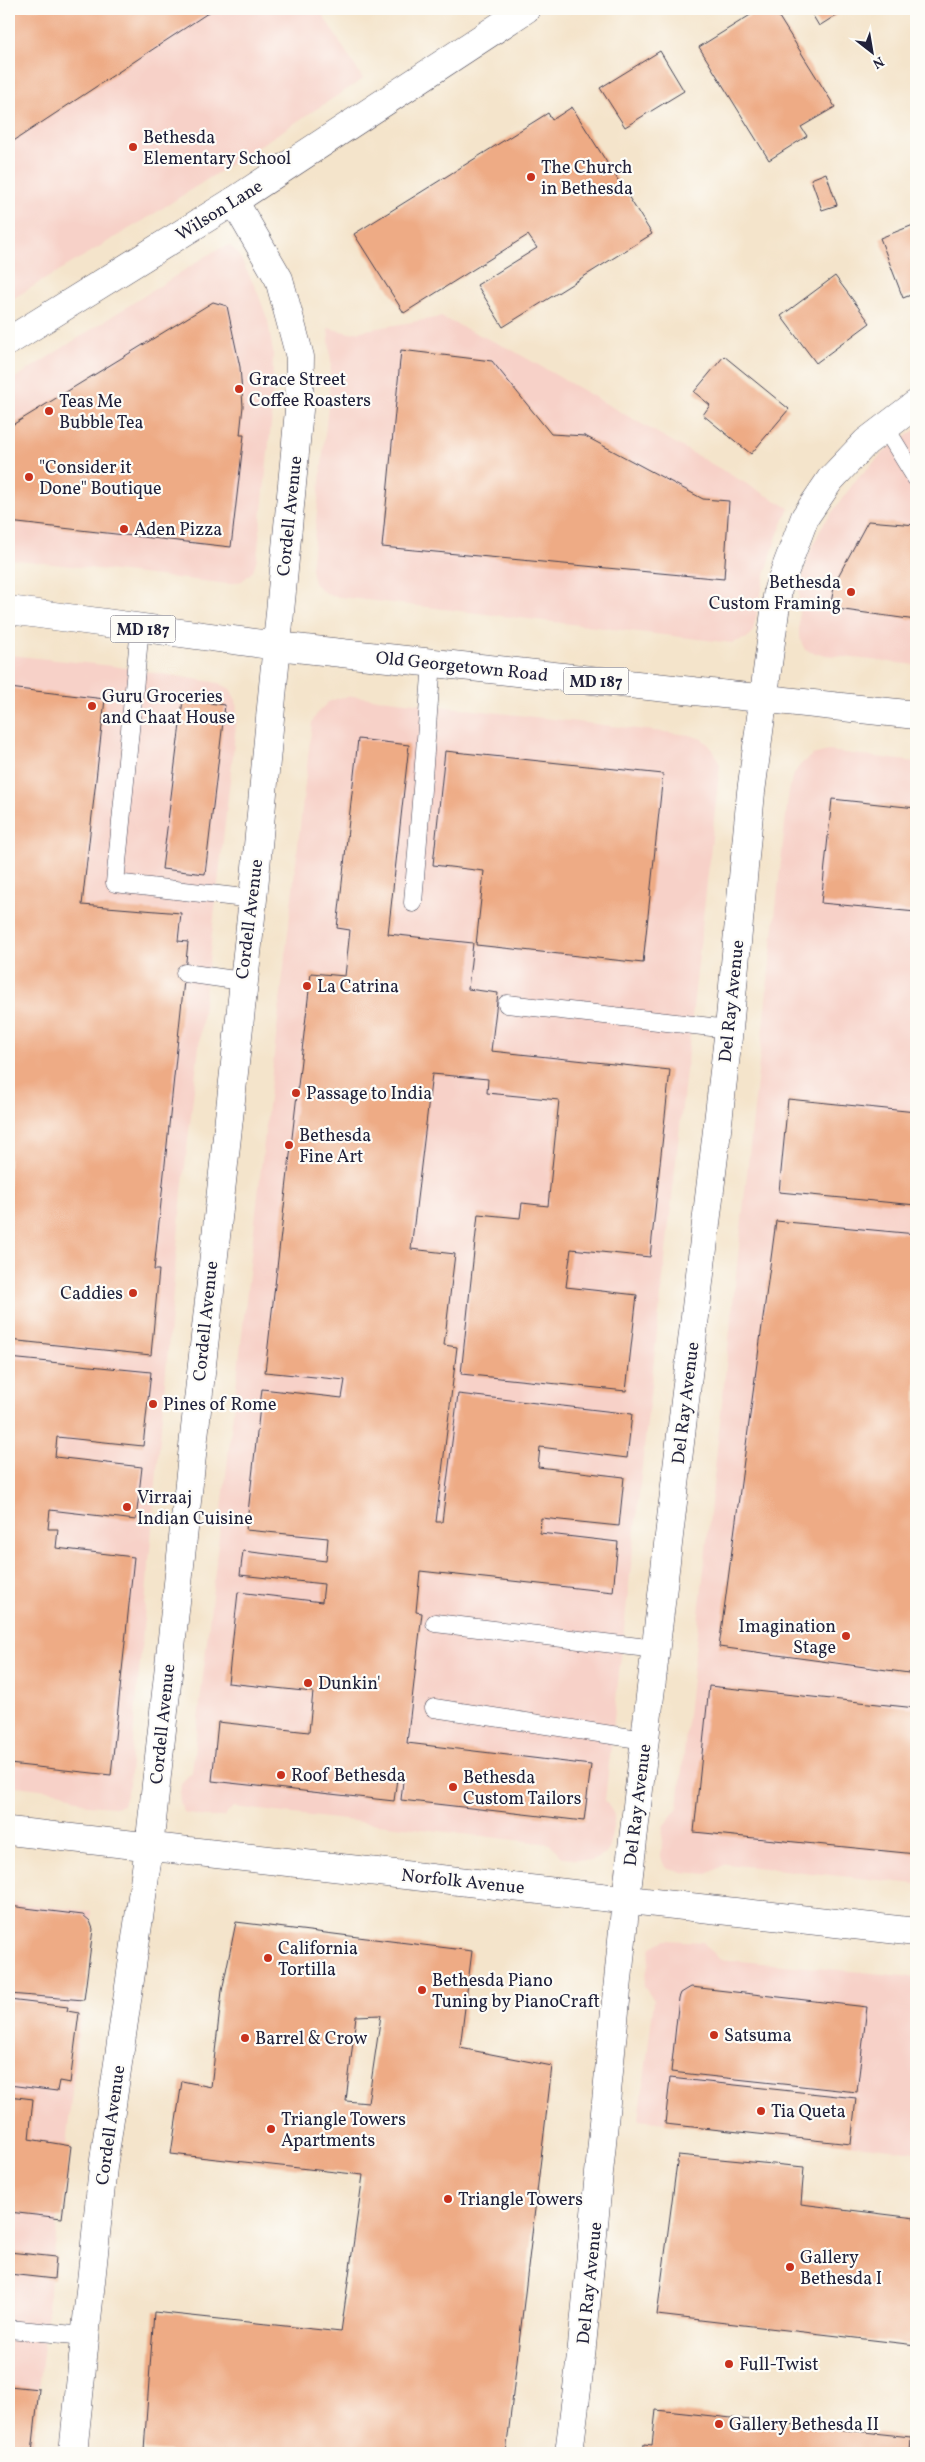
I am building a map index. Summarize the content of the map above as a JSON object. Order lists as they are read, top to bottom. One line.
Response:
{"streets":{"street":["Wilson Lane","Cordell Avenue","MD 187","Old Georgetown Road","Del Ray Avenue","Norfolk Avenue"]},"crossings":[["Wilson Lane","Cordell Avenue"],["Cordell Avenue","Old Georgetown Road"],["Cordell Avenue","Norfolk Avenue"],["Old Georgetown Road","Del Ray Avenue"],["Del Ray Avenue","Norfolk Avenue"]],"places":["Bethesda Elementary School","The Church in Bethesda","Grace Street Coffee Roasters","Teas Me Bubble Tea","\"Consider it Done\" Boutique","Aden Pizza","Bethesda Custom Framing","Guru Groceries and Chaat House","La Catrina","Passage to India","Bethesda Fine Art","Caddies","Pines of Rome","Virraaj Indian Cuisine","Imagination Stage","Dunkin'","Roof Bethesda","Bethesda Custom Tailors","California Tortilla","Bethesda Piano Tuning by PianoCraft","Satsuma","Barrel & Crow","Tia Queta","Triangle Towers Apartments","Triangle Towers","Gallery Bethesda I","Full-Twist","Gallery Bethesda II"],"north":"bottom right"}
